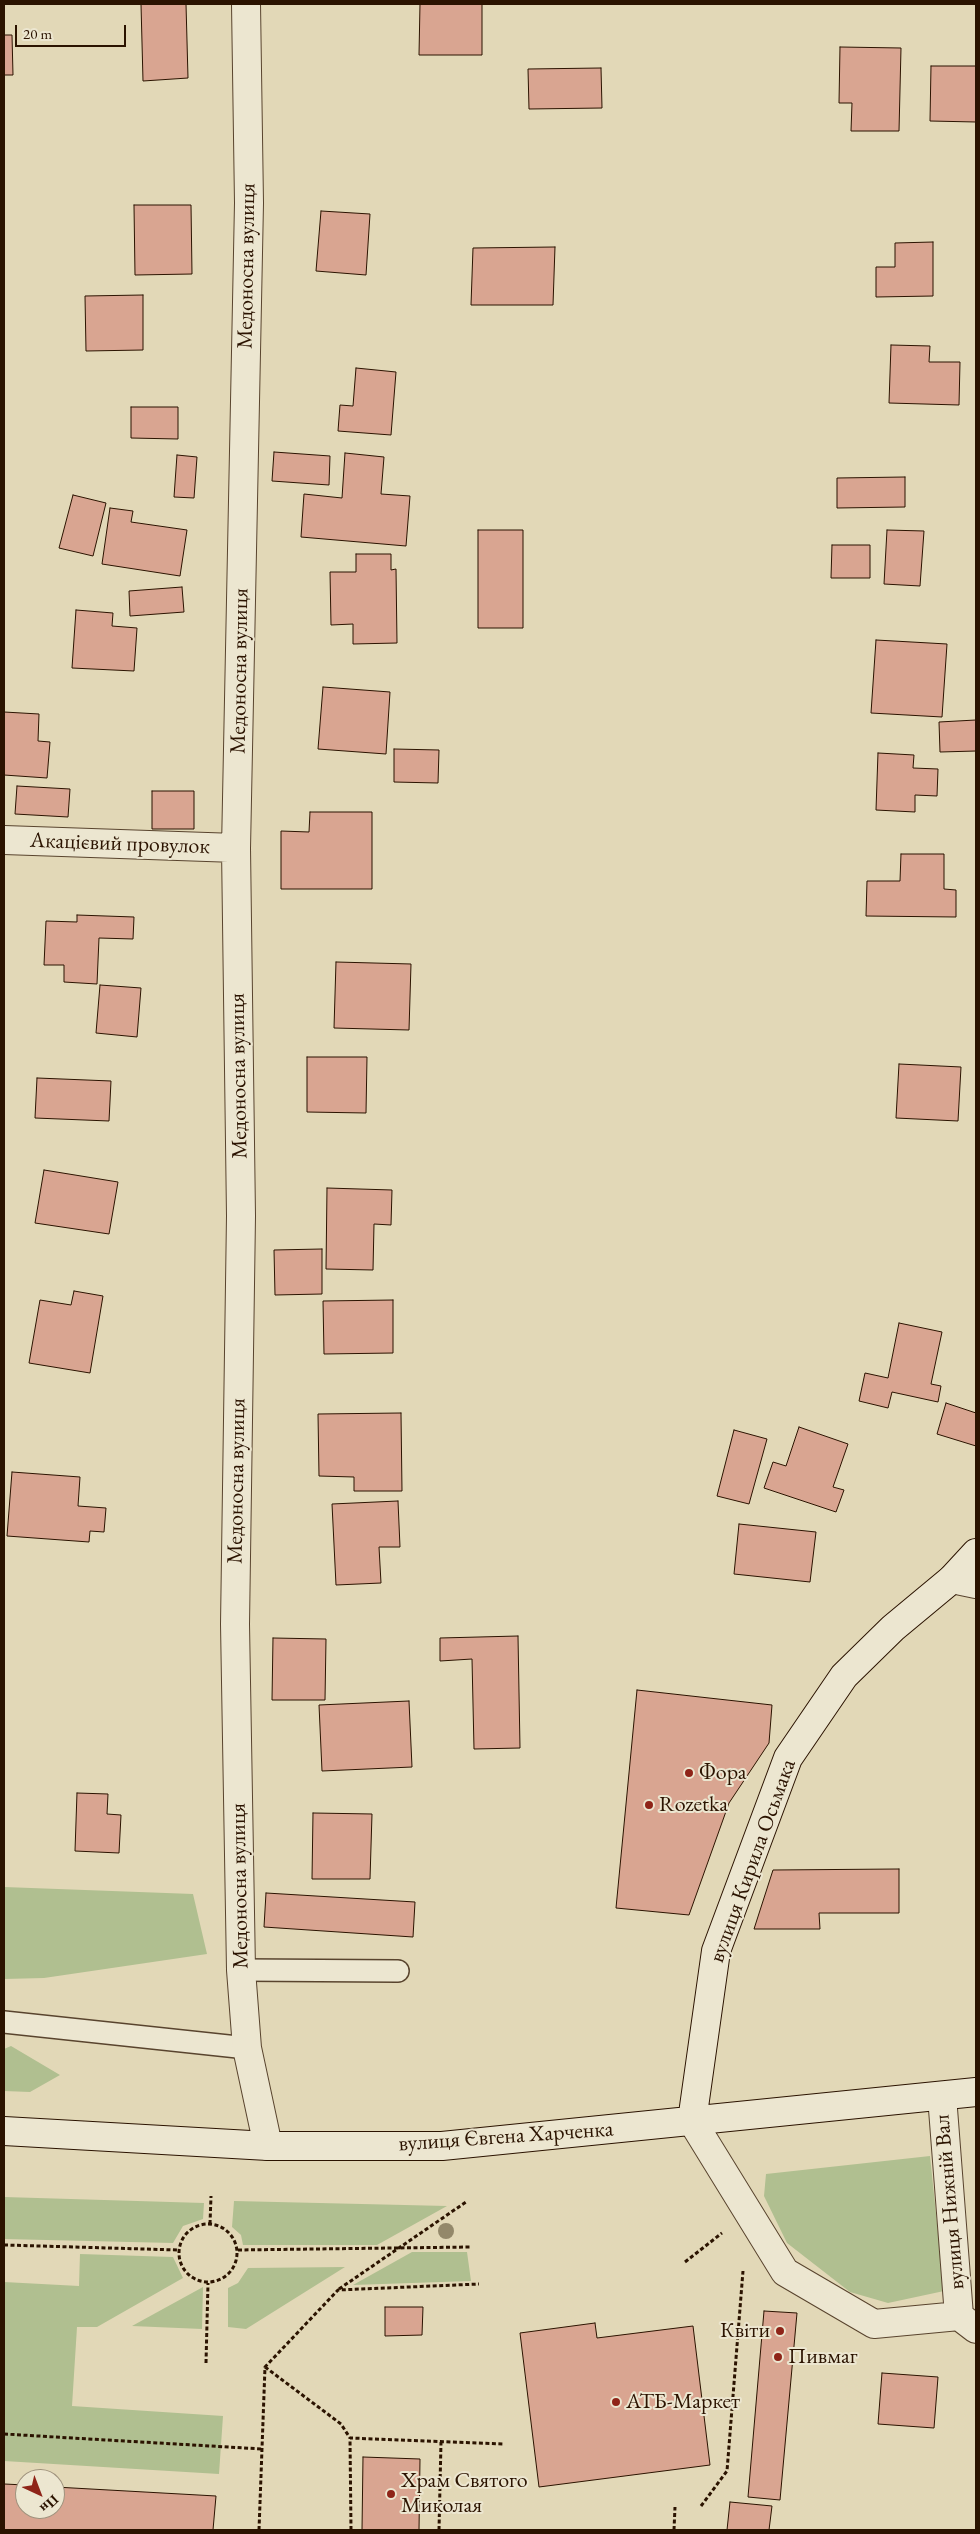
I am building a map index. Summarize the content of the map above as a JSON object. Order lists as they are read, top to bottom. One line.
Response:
{"streets":{"street":["Медоносна вулиця","Акацієвий провулок","вулиця Кирила Осьмака","вулиця Євгена Харченка","вулиця Нижній Вал"]},"crossings":[["Медоносна вулиця","Акацієвий провулок"],["Медоносна вулиця","вулиця Євгена Харченка"],["вулиця Кирила Осьмака","вулиця Євгена Харченка"],["вулиця Євгена Харченка","вулиця Нижній Вал"]],"places":["Фора","Rozetka","Квіти","Пивмаг","АТБ-Маркет","Храм Святого Миколая"],"scale_bar":"20 m","north":"bottom right"}
